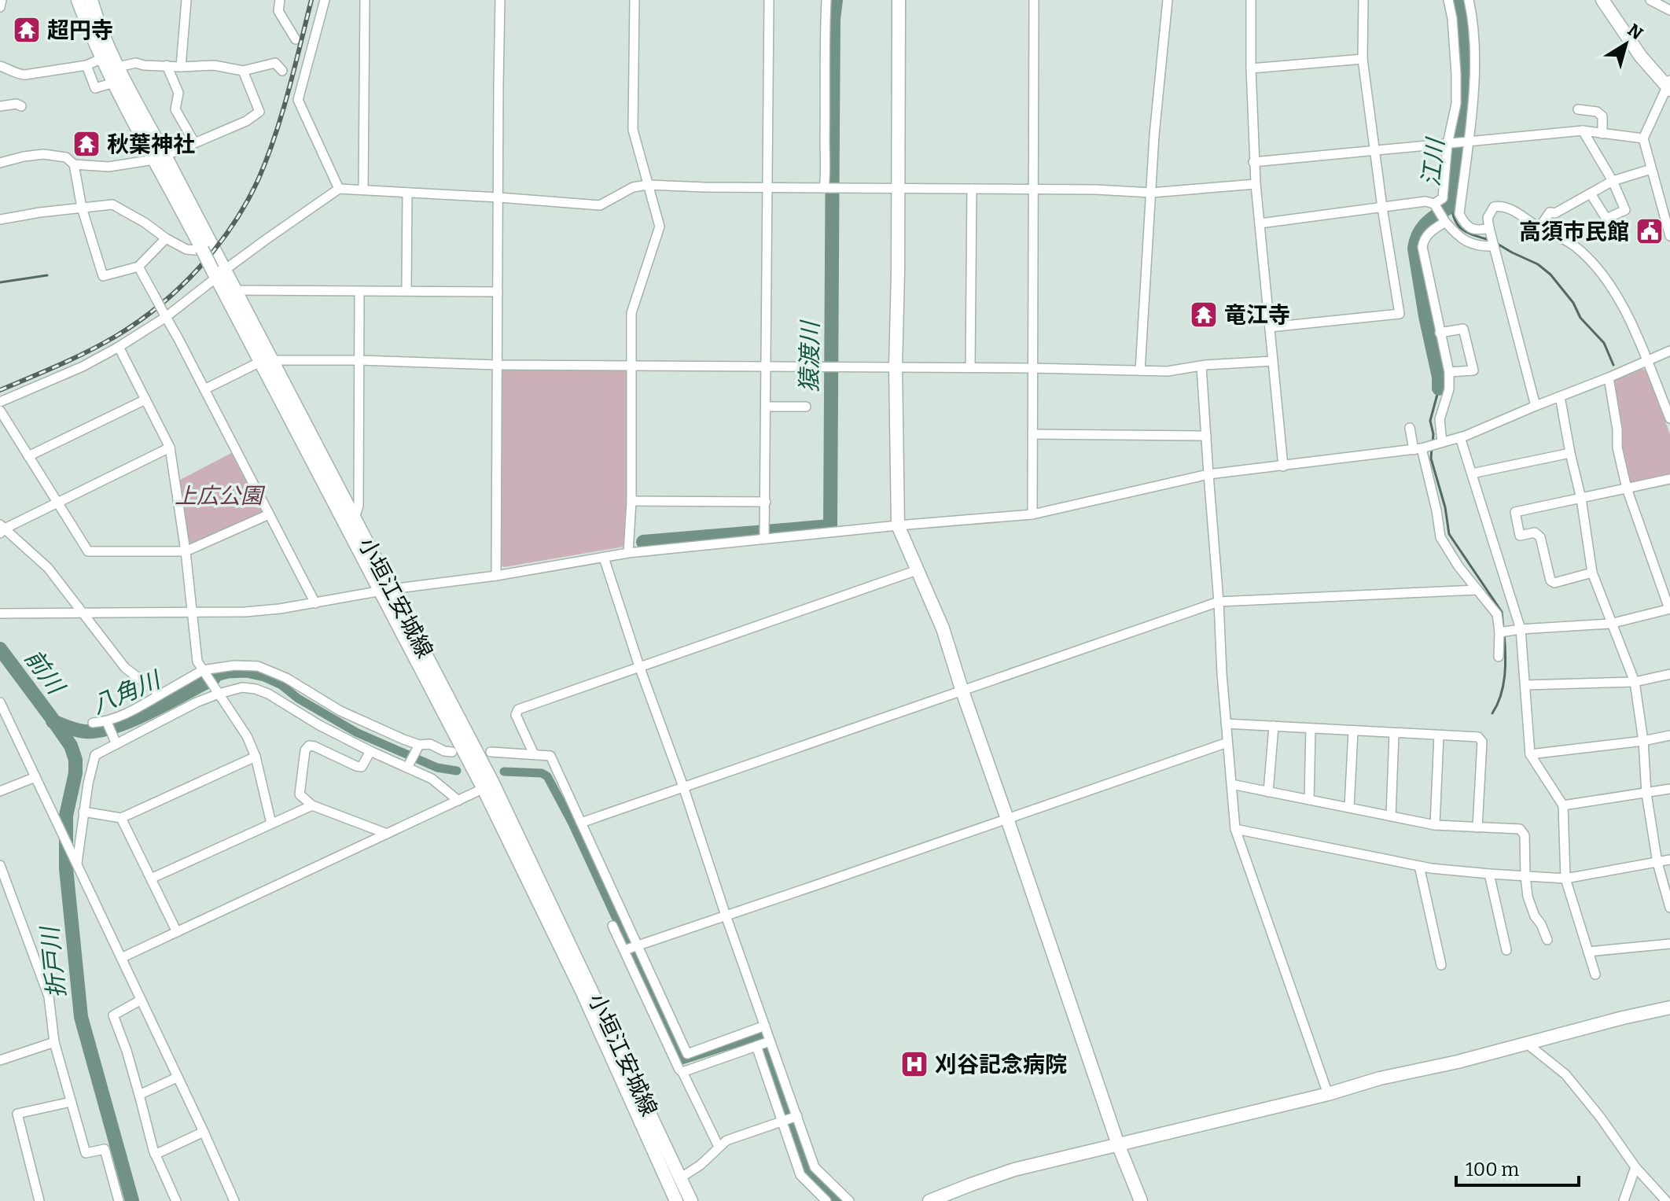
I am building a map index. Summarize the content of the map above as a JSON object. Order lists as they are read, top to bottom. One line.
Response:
{"streets":{"main road":["小垣江安城線"]},"water":["江川","猿渡川","前川","八角川","折戸川"],"parks":["上広公園"],"places":{"temple":["超円寺","秋葉神社","竜江寺"],"public building":["高須市民館"],"hospital":["刈谷記念病院"]},"scale_bar":"100 m","north":"top right"}
